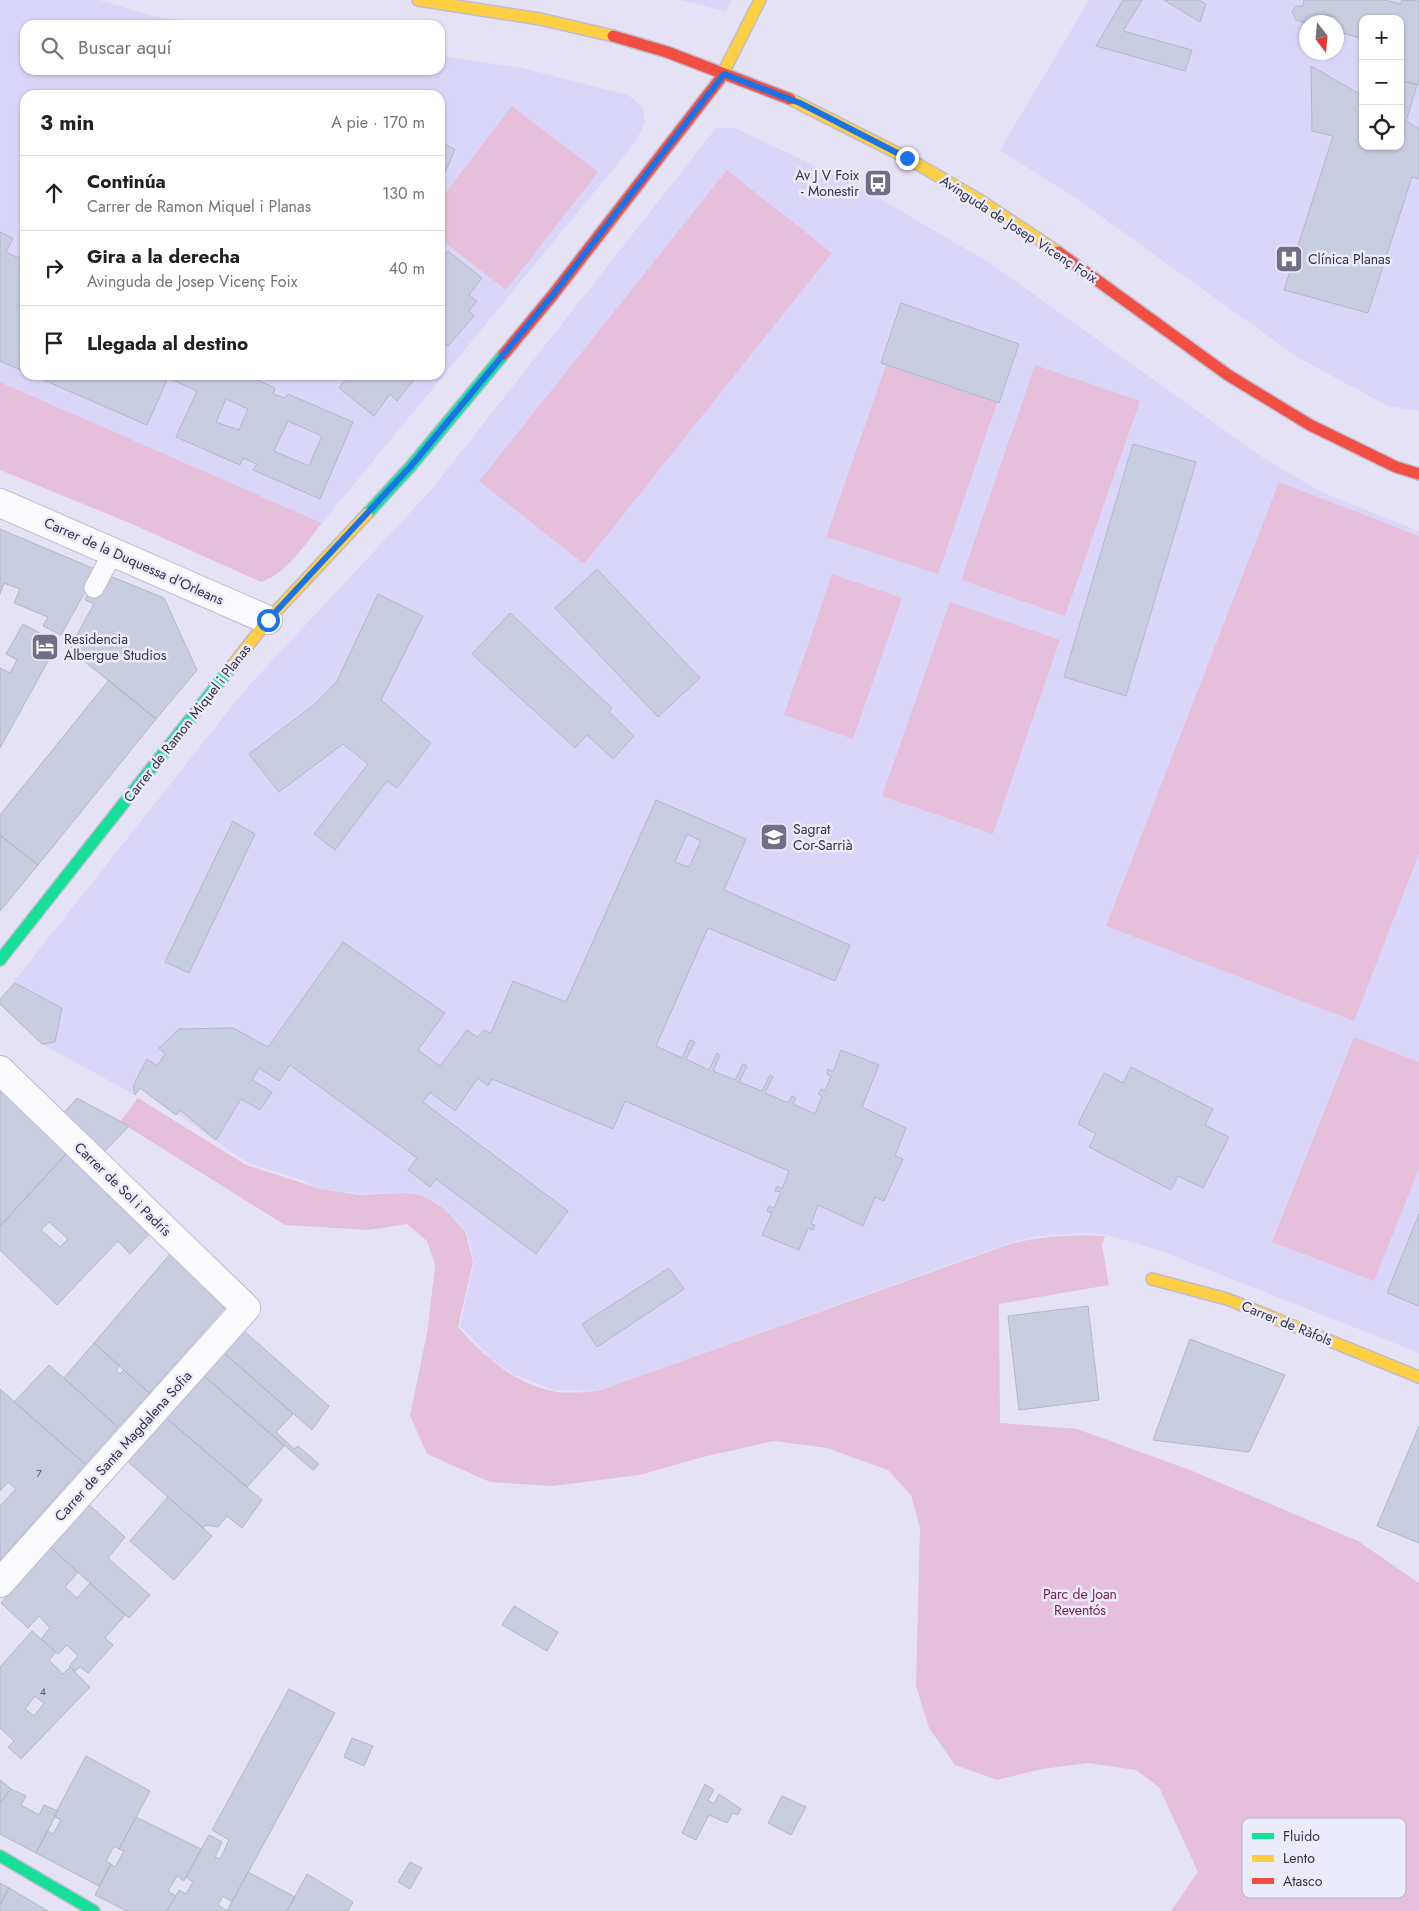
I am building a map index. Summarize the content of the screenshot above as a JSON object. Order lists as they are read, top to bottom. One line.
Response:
{"streets":{"street":["Avinguda de Josep Vicenç Foix","Carrer de la Duquessa d'Orleans","Carrer de Ramon Miquel i Planas","Carrer de Sol i Padrís","Carrer de Ràfols","Carrer de Santa Magdalena Sofia"]},"crossings":[["Avinguda de Josep Vicenç Foix","Carrer de Ramon Miquel i Planas"],["Carrer de la Duquessa d'Orleans","Carrer de Ramon Miquel i Planas"],["Carrer de Sol i Padrís","Carrer de Santa Magdalena Sofia"]],"parks":["Parc de Joan Reventós"],"places":{"bus stop":["Av J V Foix - Monestir"],"hospital":["Clínica Planas"],"hotel":["Residencia Albergue Studios"],"school or university":["Sagrat Cor-Sarrià"]},"house_numbers":["7","4"],"legend":["Fluido","Lento","Atasco"],"north":"bottom","page":{"map_buttons":["+","−"],"search":"Buscar aquí","heading":["3 min","A pie · 170 m"],"list":[["Continúa","Carrer de Ramon Miquel i Planas","130 m"],["Gira a la derecha","Avinguda de Josep Vicenç Foix","40 m"],"Llegada al destino"]}}
